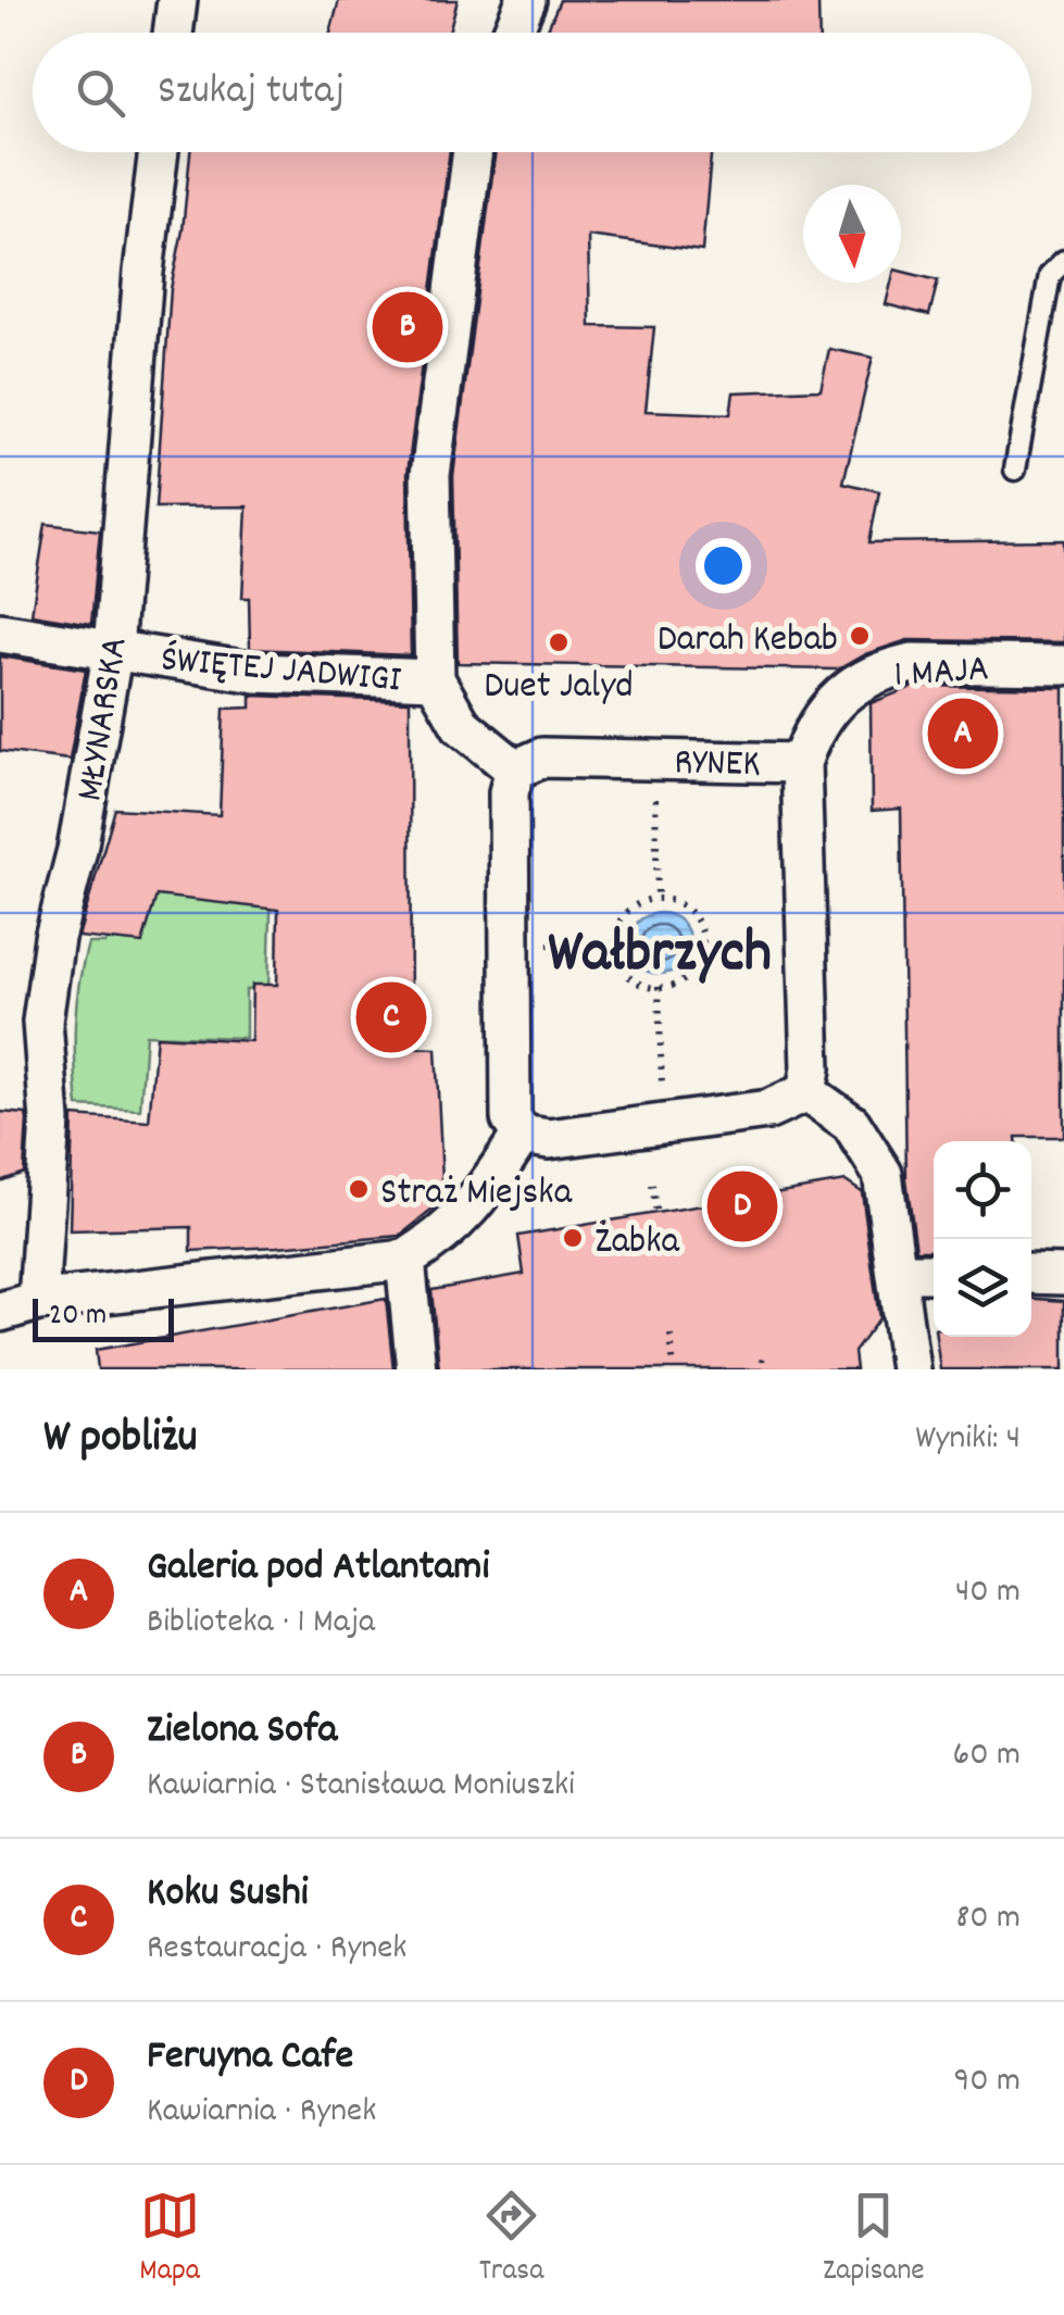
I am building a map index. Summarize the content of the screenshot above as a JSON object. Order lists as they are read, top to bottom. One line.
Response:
{"streets":{"street":["ŚWIĘTEJ JADWIGI","1 MAJA","MŁYNARSKA","RYNEK"]},"crossings":[["ŚWIĘTEJ JADWIGI","MŁYNARSKA"],["1 MAJA","RYNEK"]],"districts":["Wałbrzych"],"places":["Darah Kebab","Duet Jalyd","Straż Miejska","Żabka"],"scale_bar":"20 m","north":"bottom","page":{"search":"Szukaj tutaj","pins":["B","A","C","D"],"scale":"20 m","heading":["W pobliżu","Wyniki: 4"],"list":[{"mark":"A","name":"Galeria pod Atlantami","note":"Biblioteka · 1 Maja","value":"40 m"},{"mark":"B","name":"Zielona Sofa","note":"Kawiarnia · Stanisława Moniuszki","value":"60 m"},{"mark":"C","name":"Koku Sushi","note":"Restauracja · Rynek","value":"80 m"},{"mark":"D","name":"Feruyna Cafe","note":"Kawiarnia · Rynek","value":"90 m"}],"nav":["Mapa","Trasa","Zapisane"]}}
